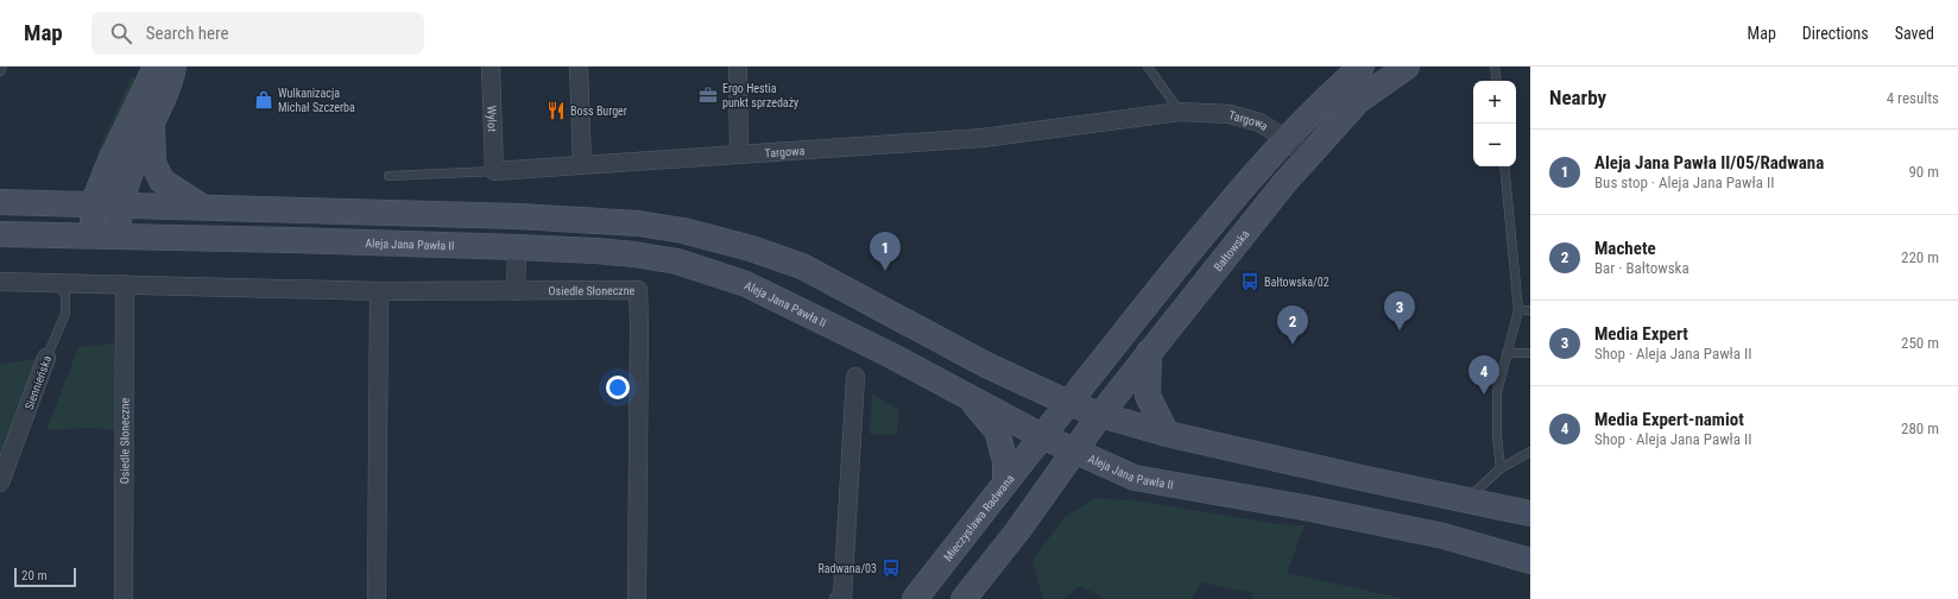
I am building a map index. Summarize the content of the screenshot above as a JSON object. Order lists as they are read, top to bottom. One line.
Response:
{"streets":{"main road":["Aleja Jana Pawła II","Bałtowska","Mieczysława Radwana"],"street":["Wylot","Targowa","Osiedle Słoneczne","Siennieńska"]},"crossings":[["Wylot","Targowa"],["Targowa","Bałtowska"],["Aleja Jana Pawła II","Bałtowska"],["Aleja Jana Pawła II","Mieczysława Radwana"],["Osiedle Słoneczne","Siennieńska"]],"places":{"office":["Ergo Hestia punkt sprzedaży"],"shop":["Wulkanizacja Michał Szczerba"],"restaurant":["Boss Burger"],"bus stop":["Bałtowska/02","Radwana/03"]},"scale_bar":"20 m","page":{"header":"Map","search":"Search here","nav":["Map","Directions","Saved"],"heading":["Nearby","4 results"],"map_buttons":["+","−"],"list":[{"mark":"1","name":"Aleja Jana Pawła II/05/Radwana","note":"Bus stop · Aleja Jana Pawła II","value":"90 m"},{"mark":"2","name":"Machete","note":"Bar · Bałtowska","value":"220 m"},{"mark":"3","name":"Media Expert","note":"Shop · Aleja Jana Pawła II","value":"250 m"},{"mark":"4","name":"Media Expert-namiot","note":"Shop · Aleja Jana Pawła II","value":"280 m"}],"pins":["1","3","2","4"],"scale":"20 m"}}
